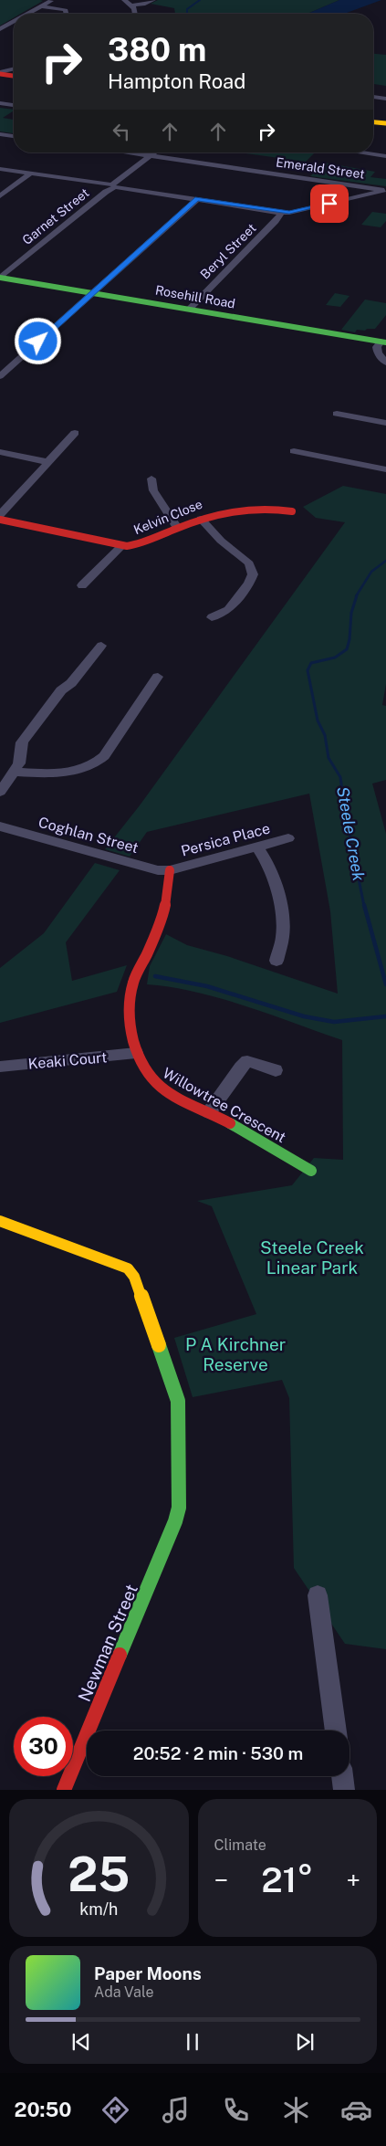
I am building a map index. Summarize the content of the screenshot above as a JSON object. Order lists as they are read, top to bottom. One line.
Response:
{"streets":{"street":["Emerald Street","Garnet Street","Beryl Street","Rosehill Road","Kelvin Close","Coghlan Street","Persica Place","Keaki Court","Willowtree Crescent","Newman Street"]},"crossings":[["Emerald Street","Garnet Street"],["Garnet Street","Rosehill Road"],["Beryl Street","Rosehill Road"],["Coghlan Street","Persica Place"],["Coghlan Street","Willowtree Crescent"],["Persica Place","Willowtree Crescent"],["Keaki Court","Willowtree Crescent"]],"water":["Steele Creek"],"parks":["Steele Creek Linear Park","P A Kirchner Reserve"],"page":{"turn":["380 m","Hampton Road"],"limit":"30","trip":"20:52 · 2 min · 530 m","tile":"Climate","heat":["−","21°","+"],"song":["Paper Moons","Ada Vale"],"tabs":"20:50","gauge":["25","km/h"]}}
